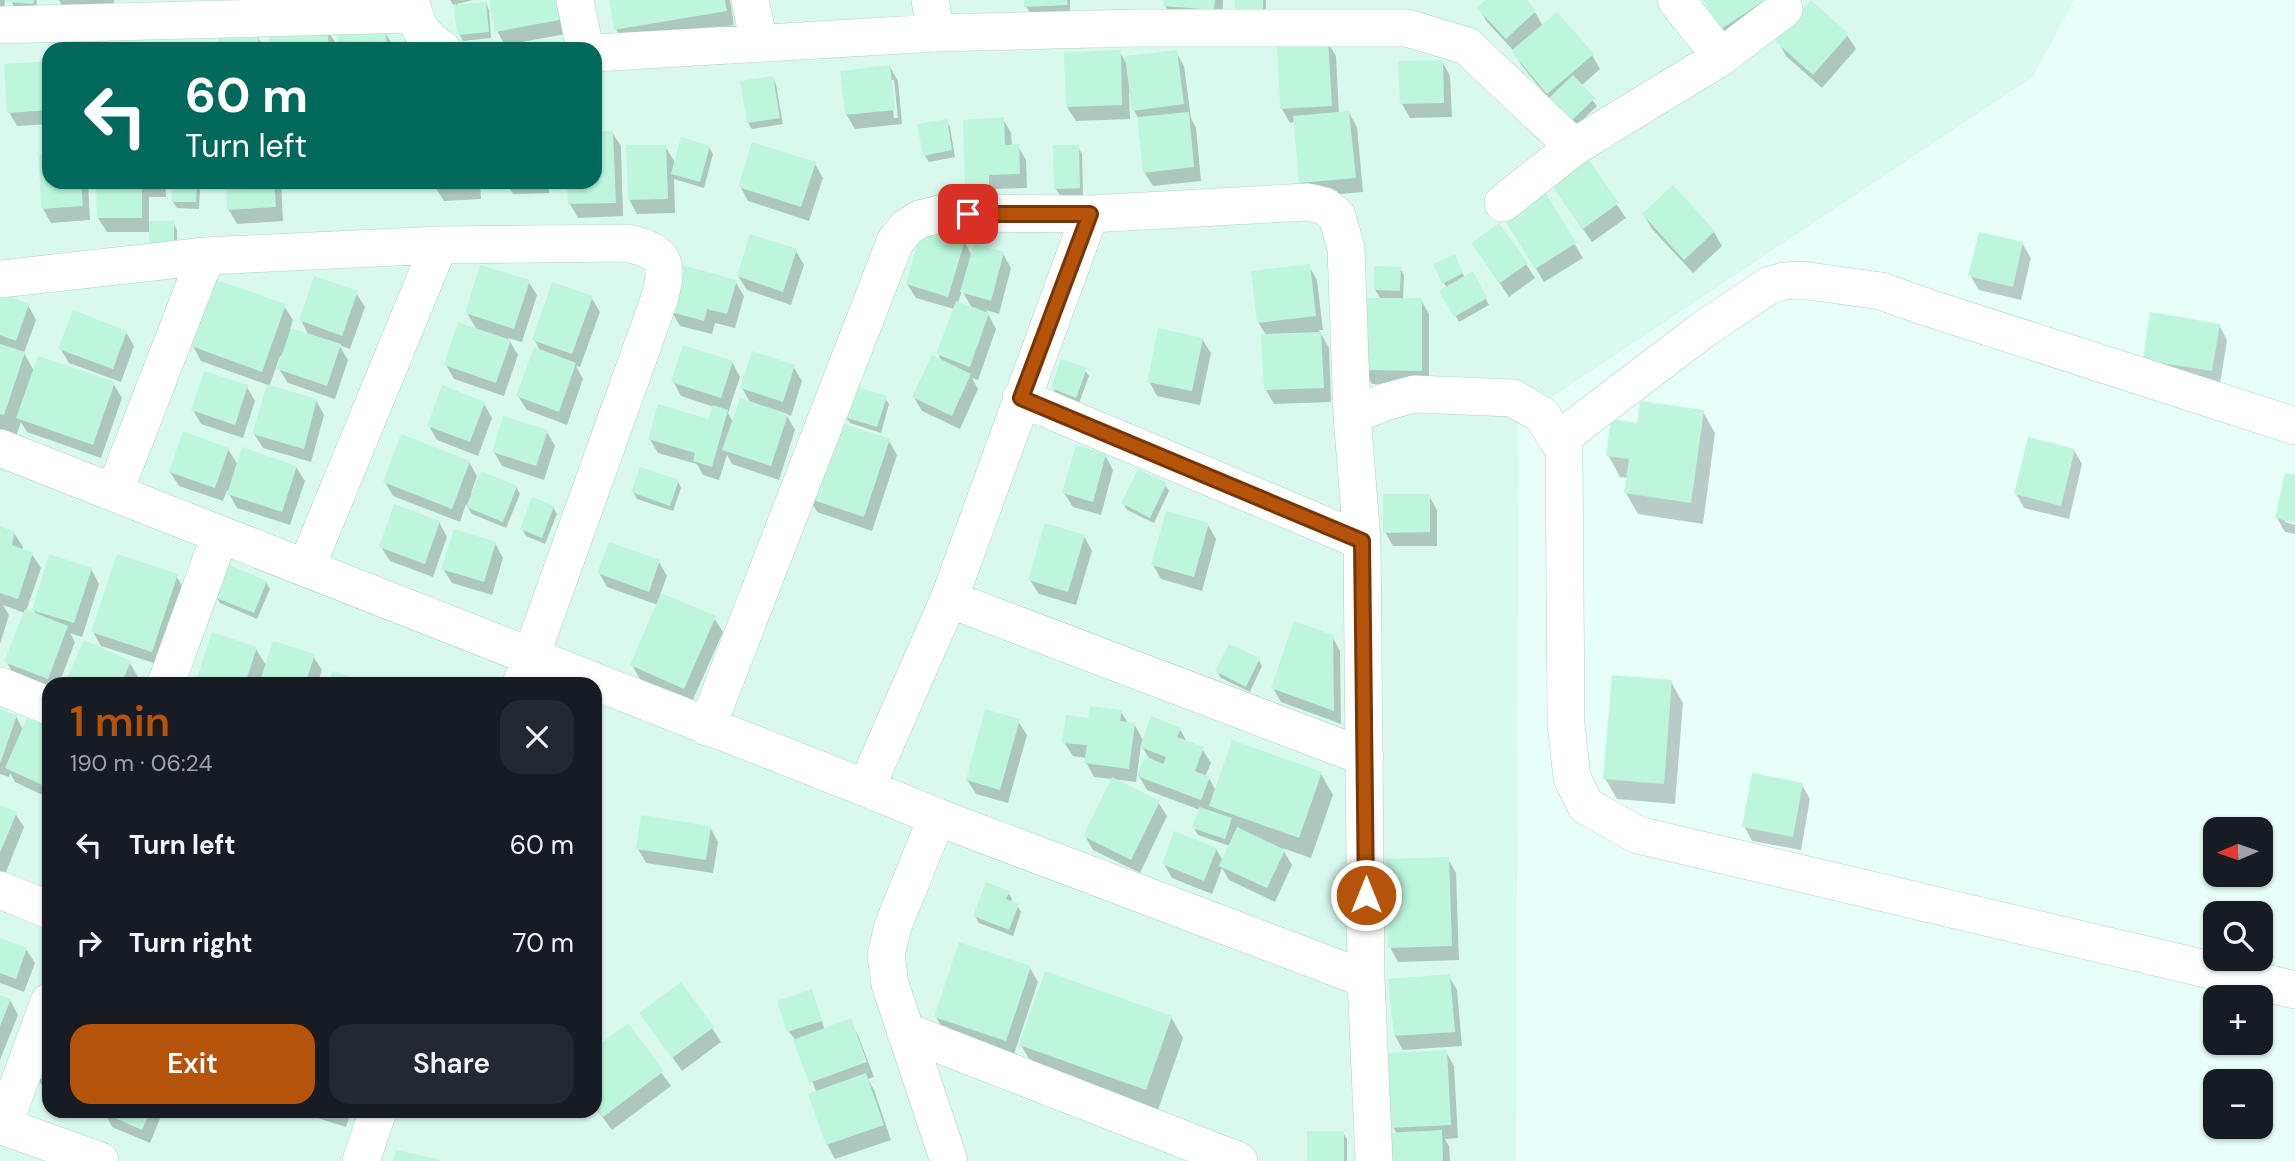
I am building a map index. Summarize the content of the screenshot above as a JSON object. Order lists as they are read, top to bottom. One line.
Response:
{"north":"left","page":{"turn":["60 m","Turn left"],"heading":["1 min","190 m · 06:24"],"list":[{"name":"Turn left","value":"60 m"},{"name":"Turn right","value":"70 m"}],"map_buttons":["+","−"],"buttons":["Exit","Share"]}}
